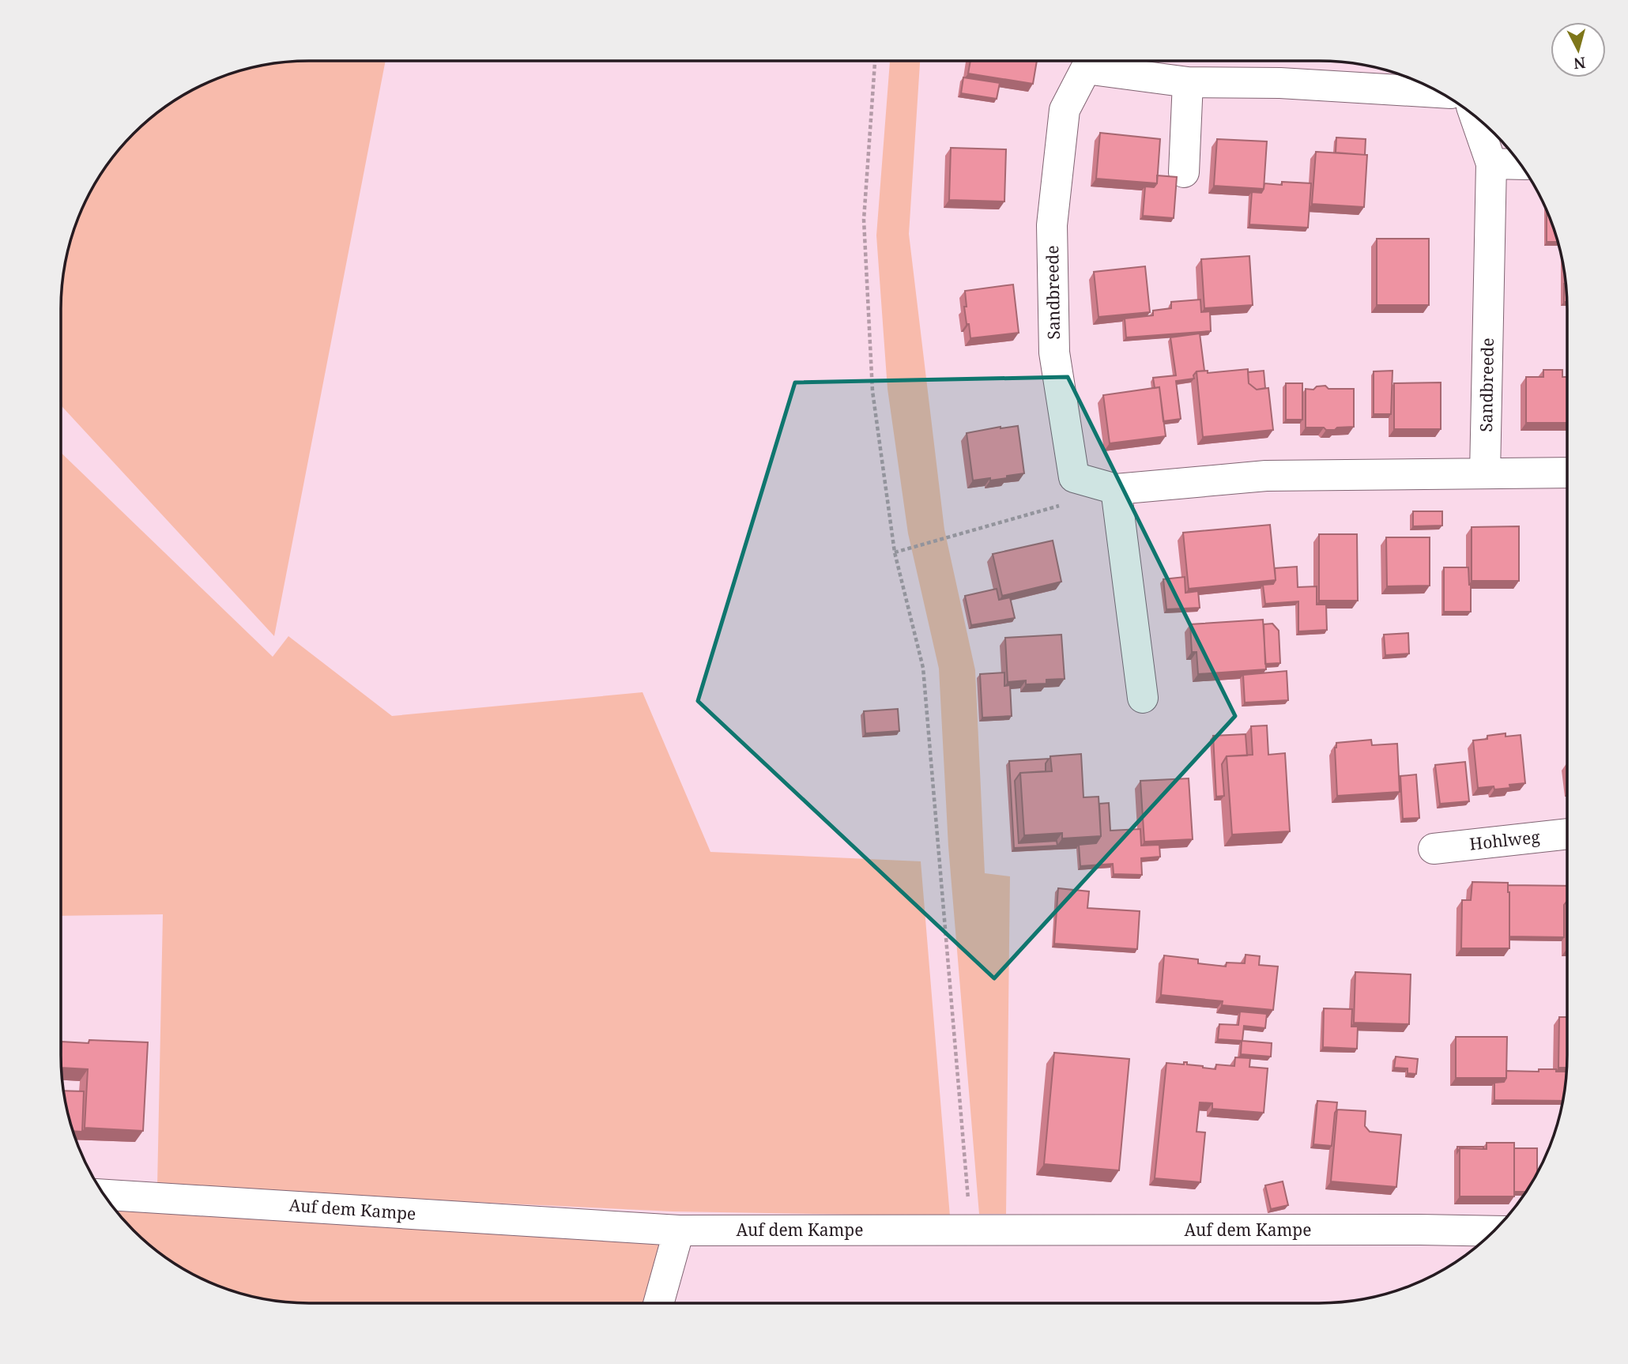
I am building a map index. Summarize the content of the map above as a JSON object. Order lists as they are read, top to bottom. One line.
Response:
{"streets":{"street":["Sandbreede","Hohlweg","Auf dem Kampe"]},"north":"bottom"}
